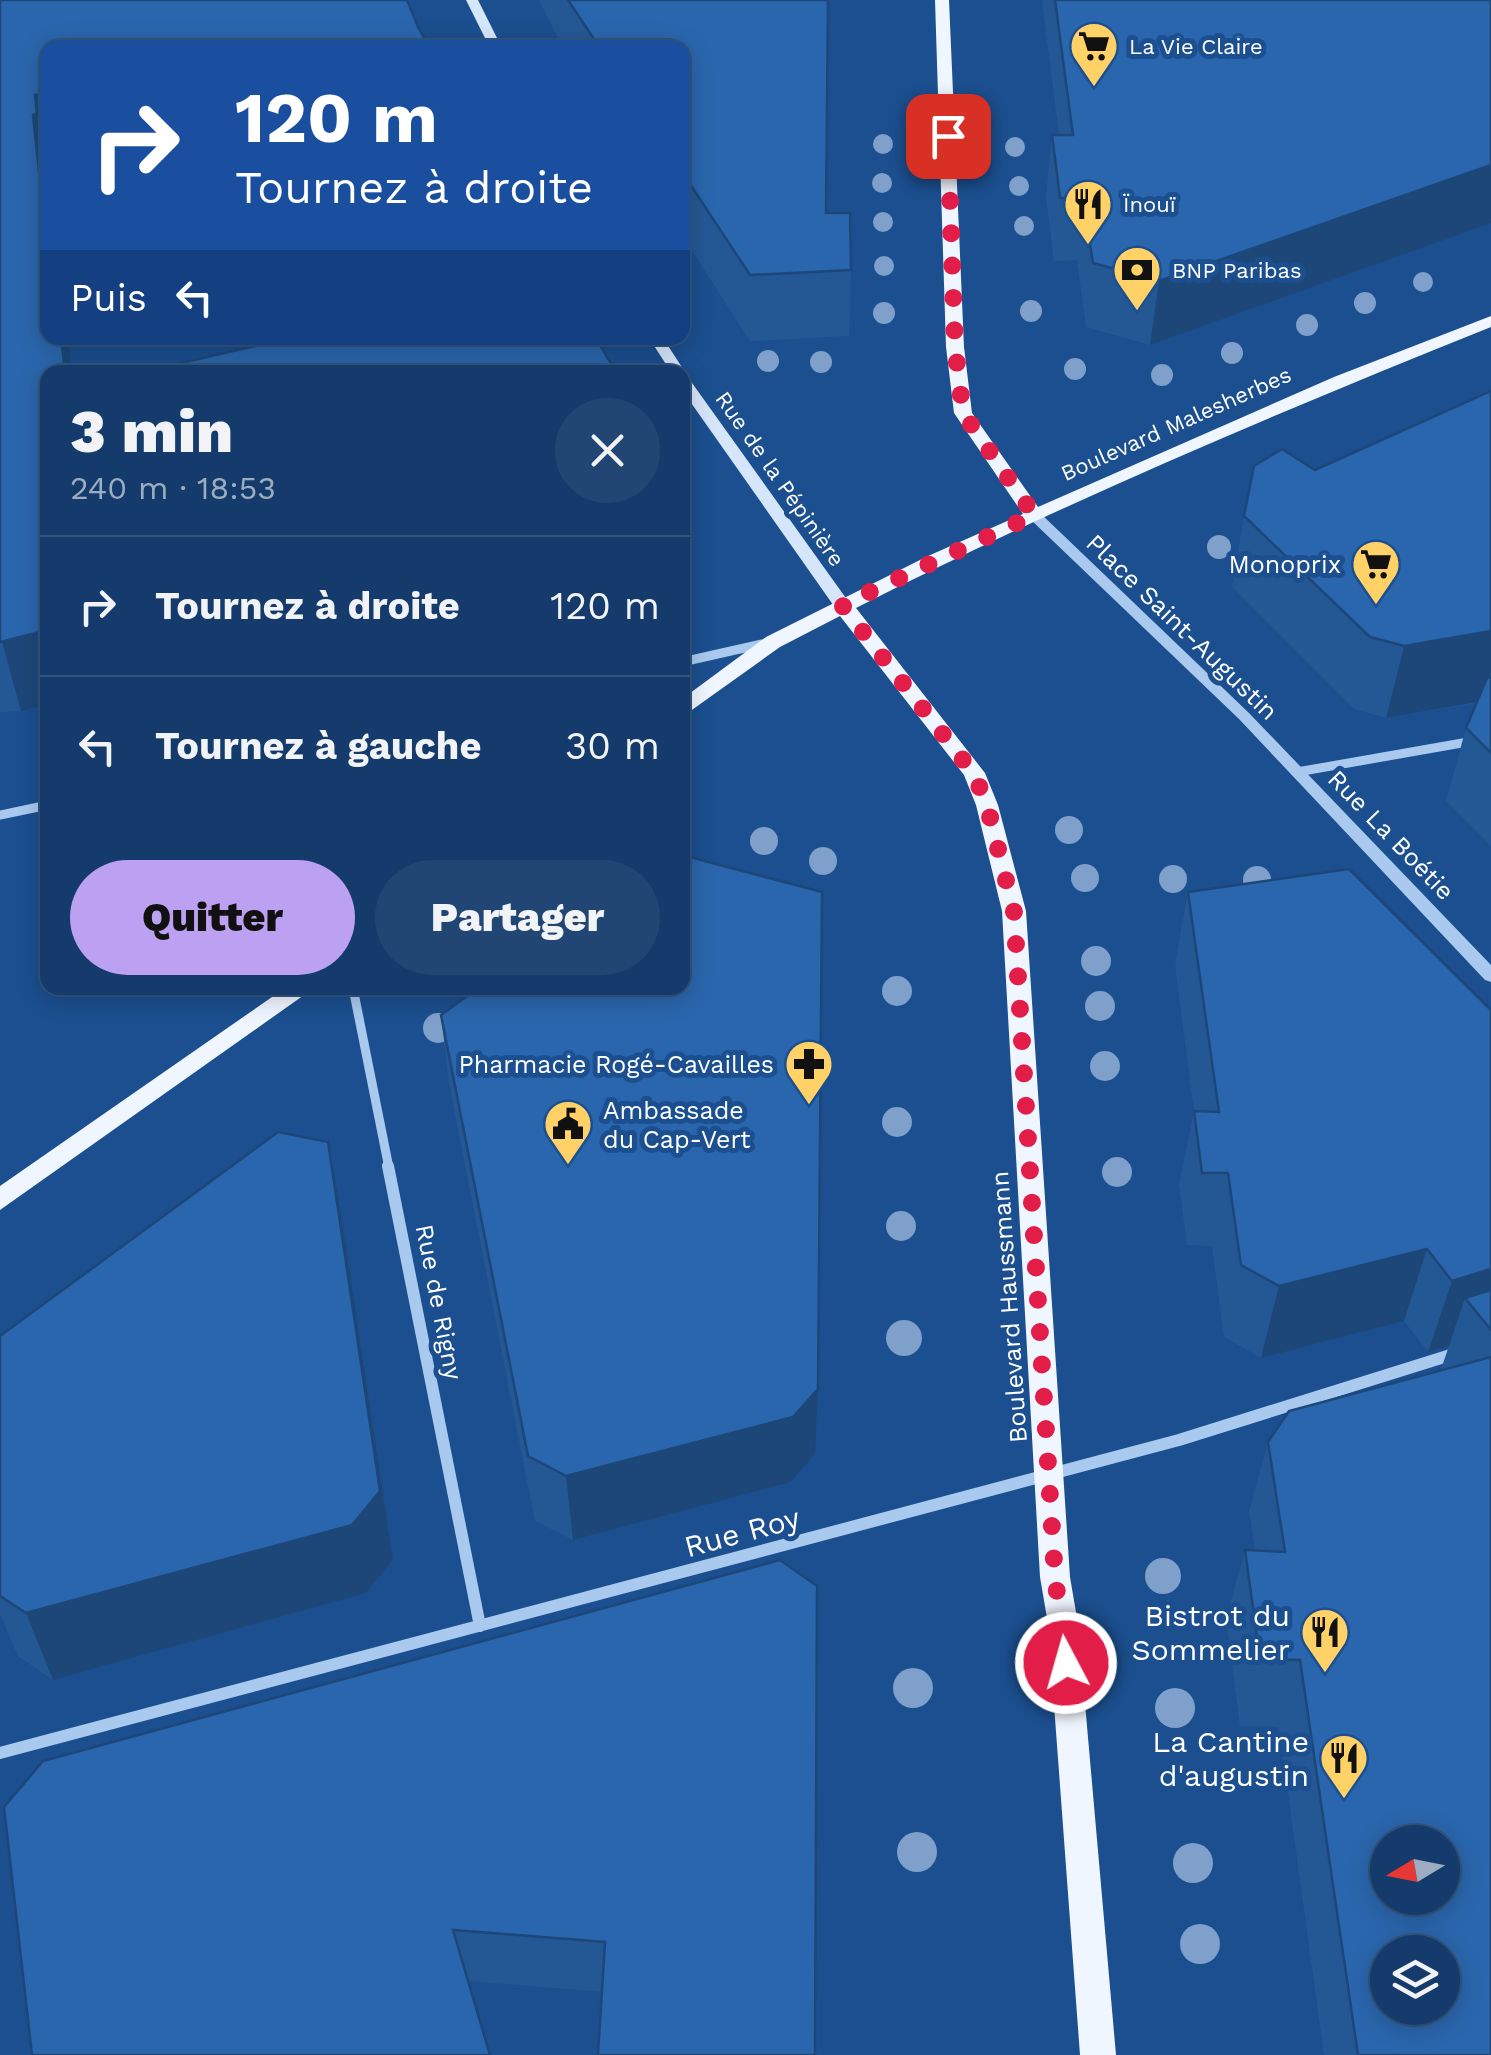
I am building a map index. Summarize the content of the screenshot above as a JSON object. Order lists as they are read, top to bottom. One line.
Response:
{"streets":{"main road":["Boulevard Malesherbes","Rue de la Pépinière","Boulevard Haussmann"],"street":["Place Saint-Augustin","Rue La Boétie","Rue de Rigny","Rue Roy"]},"crossings":[["Boulevard Malesherbes","Rue de la Pépinière"],["Boulevard Malesherbes","Place Saint-Augustin"],["Boulevard Malesherbes","Boulevard Haussmann"],["Rue de la Pépinière","Boulevard Haussmann"],["Place Saint-Augustin","Rue La Boétie"],["Rue de Rigny","Rue Roy"],["Boulevard Haussmann","Rue Roy"]],"places":{"supermarket":["La Vie Claire","Monoprix"],"restaurant":["Ïnouï","Bistrot du Sommelier","La Cantine d'augustin"],"bank":["BNP Paribas"],"pharmacy":["Pharmacie Rogé-Cavailles"],"public building":["Ambassade du Cap-Vert"]},"north":"left","page":{"turn":["120 m","Tournez à droite"],"then":"Puis","heading":["3 min","240 m · 18:53"],"list":[{"name":"Tournez à droite","value":"120 m"},{"name":"Tournez à gauche","value":"30 m"}],"buttons":["Quitter","Partager"]}}
